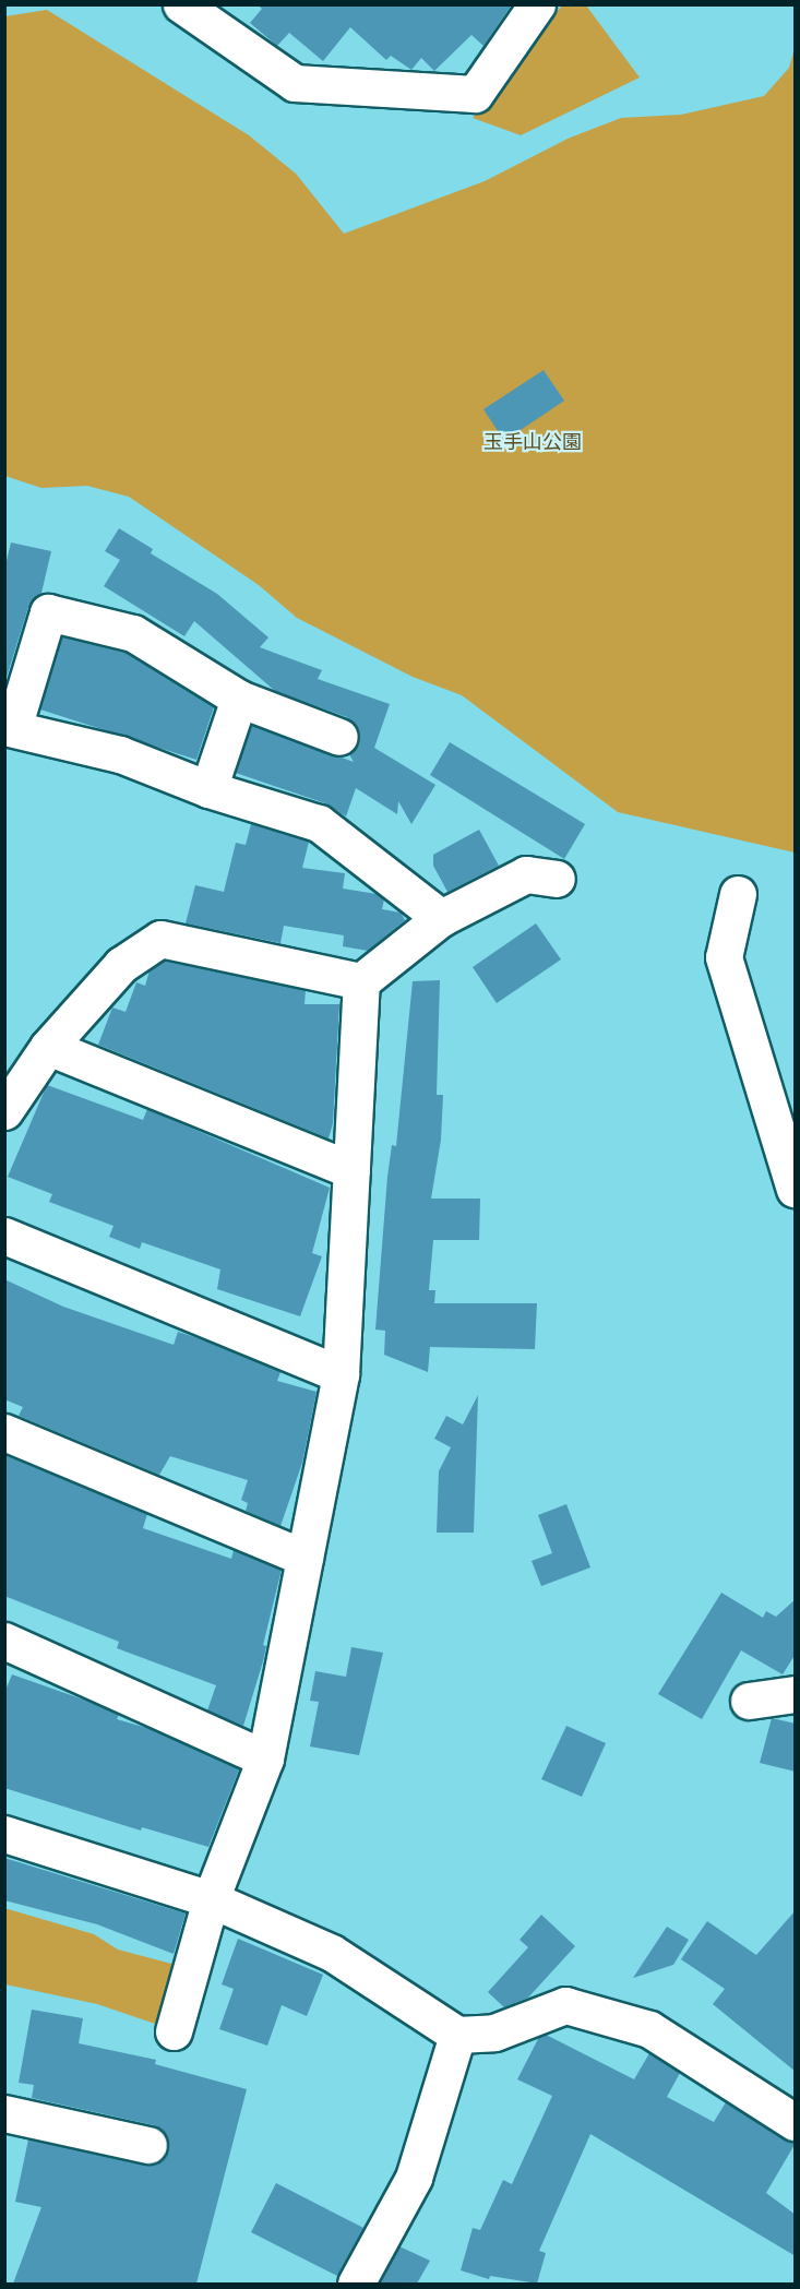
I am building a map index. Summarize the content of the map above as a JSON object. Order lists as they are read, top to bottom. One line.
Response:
{"parks":["玉手山公園"]}
